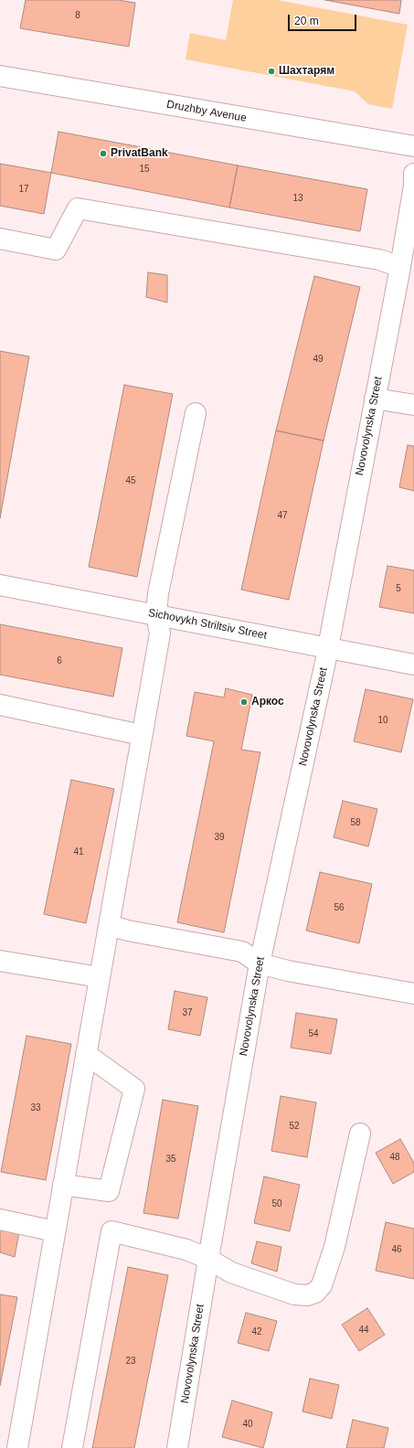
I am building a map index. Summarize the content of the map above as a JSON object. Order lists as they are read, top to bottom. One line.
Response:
{"streets":{"street":["Druzhby Avenue","Novovolynska Street","Sichovykh Striltsiv Street"]},"crossings":[["Novovolynska Street","Sichovykh Striltsiv Street"]],"places":["Шахтарям","PrivatBank","Аркос"],"house_numbers":["8","15","17","13","49","45","47","5","6","10","58","39","41","56","37","54","33","52","48","35","50","46","44","42","23","40"],"scale_bar":"20 m"}
